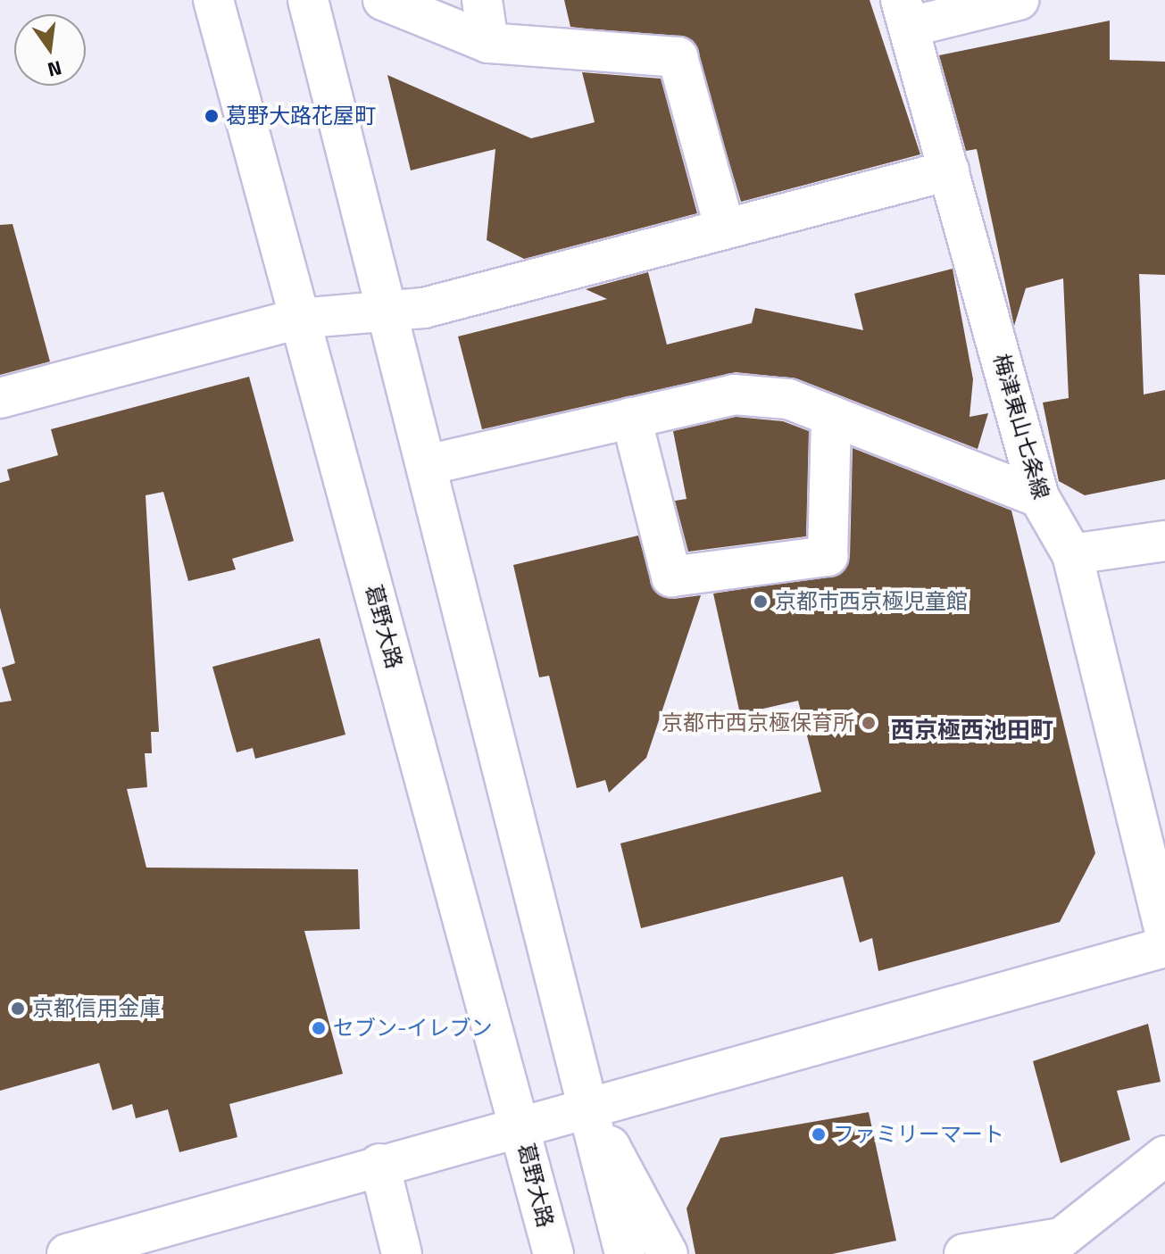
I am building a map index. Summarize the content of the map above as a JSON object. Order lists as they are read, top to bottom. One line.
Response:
{"streets":{"street":["梅津東山七条線","葛野大路"]},"districts":["西京極西池田町"],"places":["葛野大路花屋町","京都市西京極児童館","京都市西京極保育所","京都信用金庫","セブン-イレブン","ファミリーマート"],"north":"bottom"}
